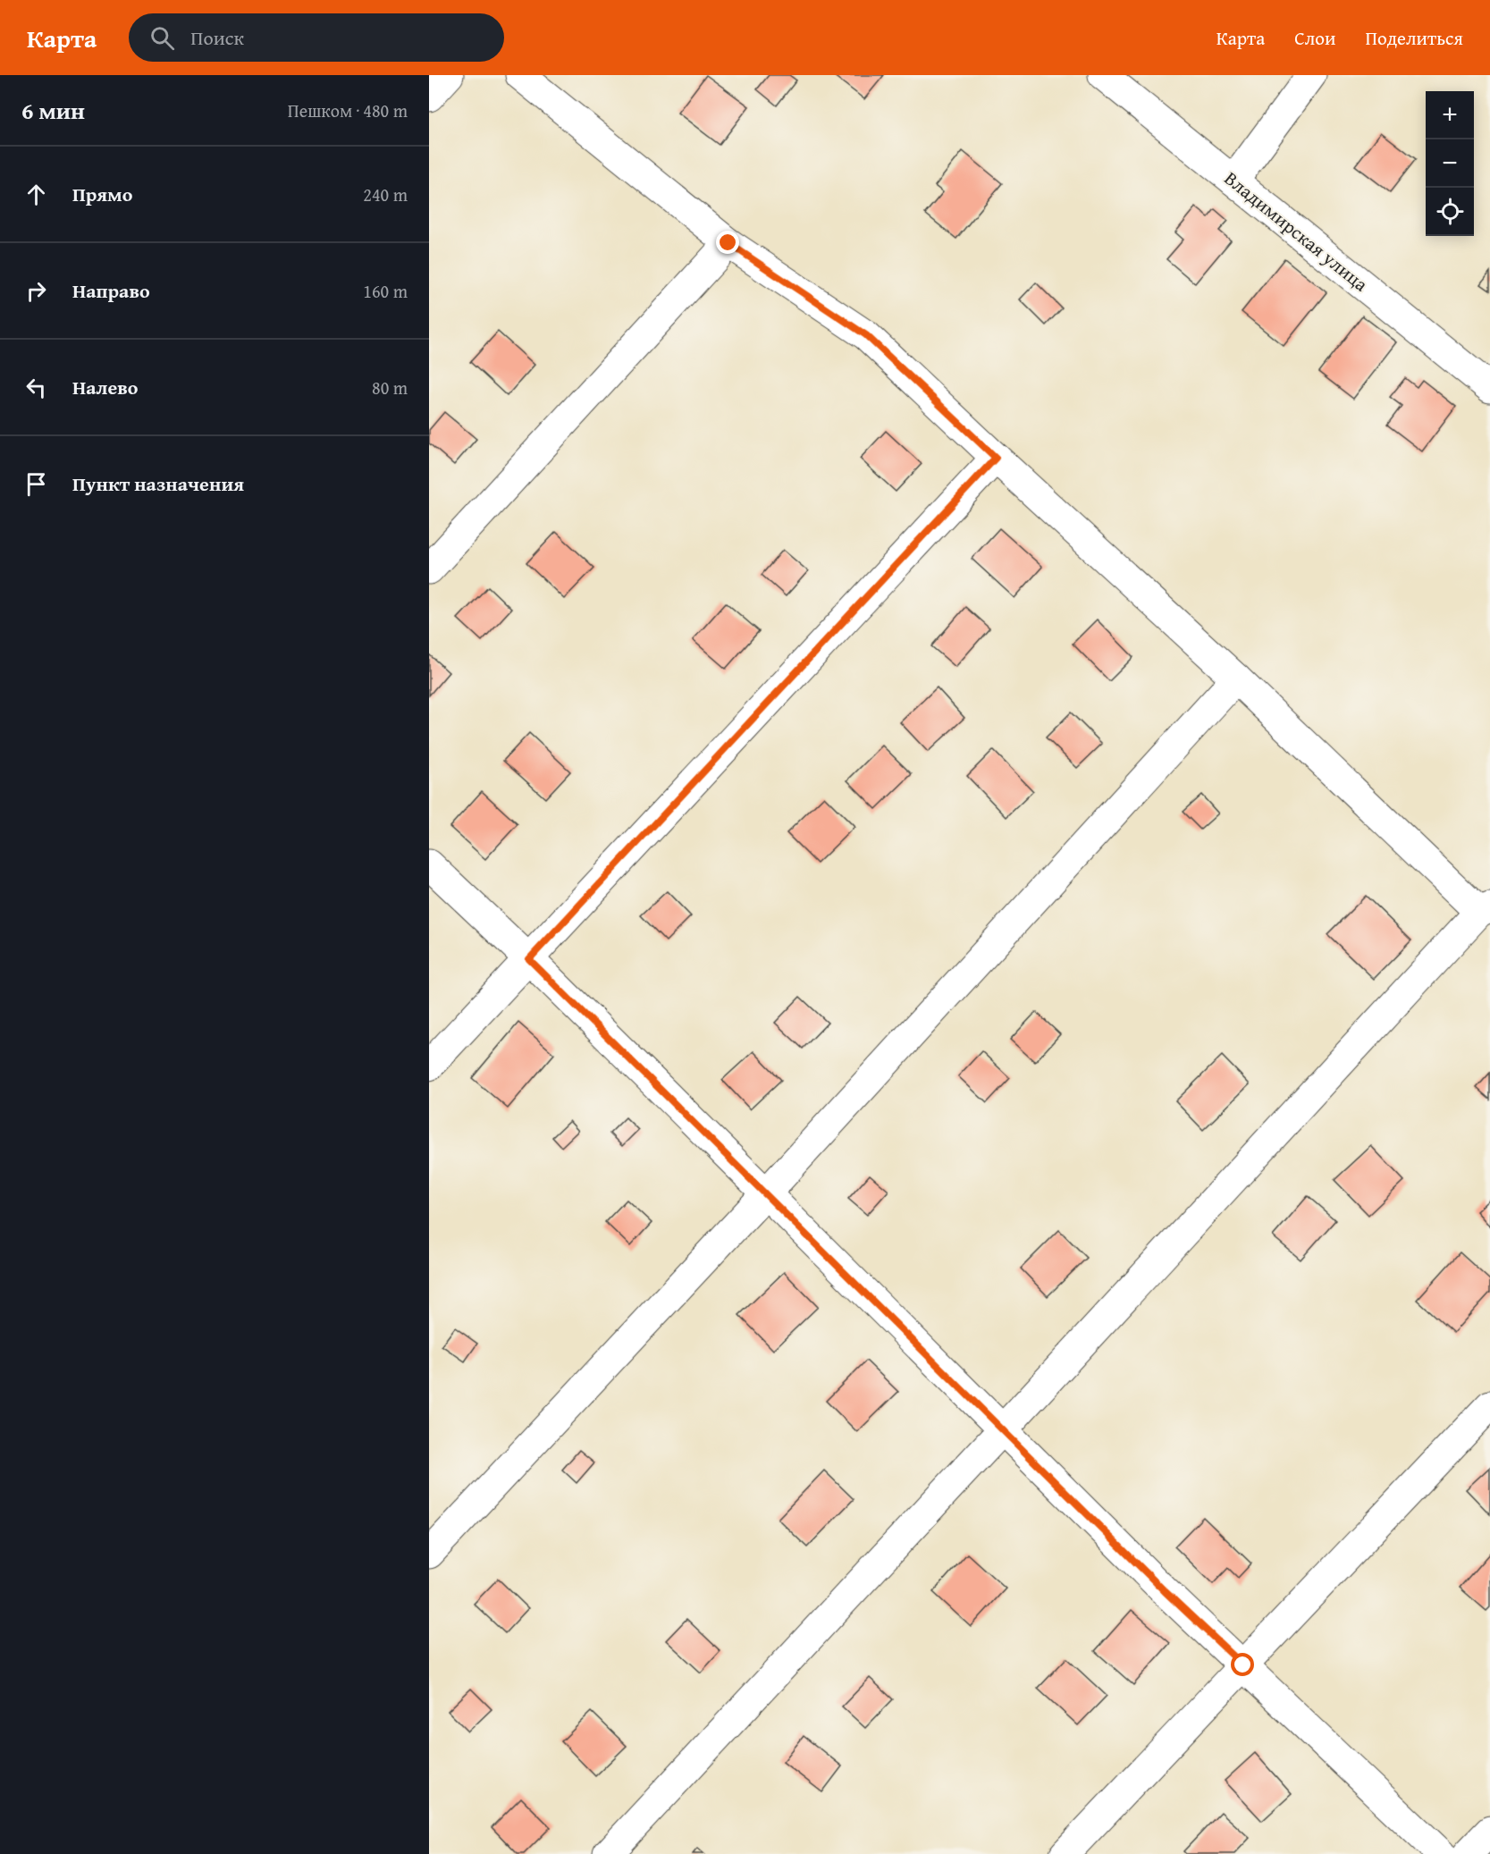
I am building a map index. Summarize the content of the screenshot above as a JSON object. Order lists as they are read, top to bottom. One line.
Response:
{"streets":{"lane":["Владимирская улица"]},"page":{"header":"Карта","search":"Поиск","nav":["Карта","Слои","Поделиться"],"heading":["6 мин","Пешком · 480 m"],"map_buttons":["+","−"],"list":[["Прямо","240 m"],["Направо","160 m"],["Налево","80 m"],"Пункт назначения"]}}
